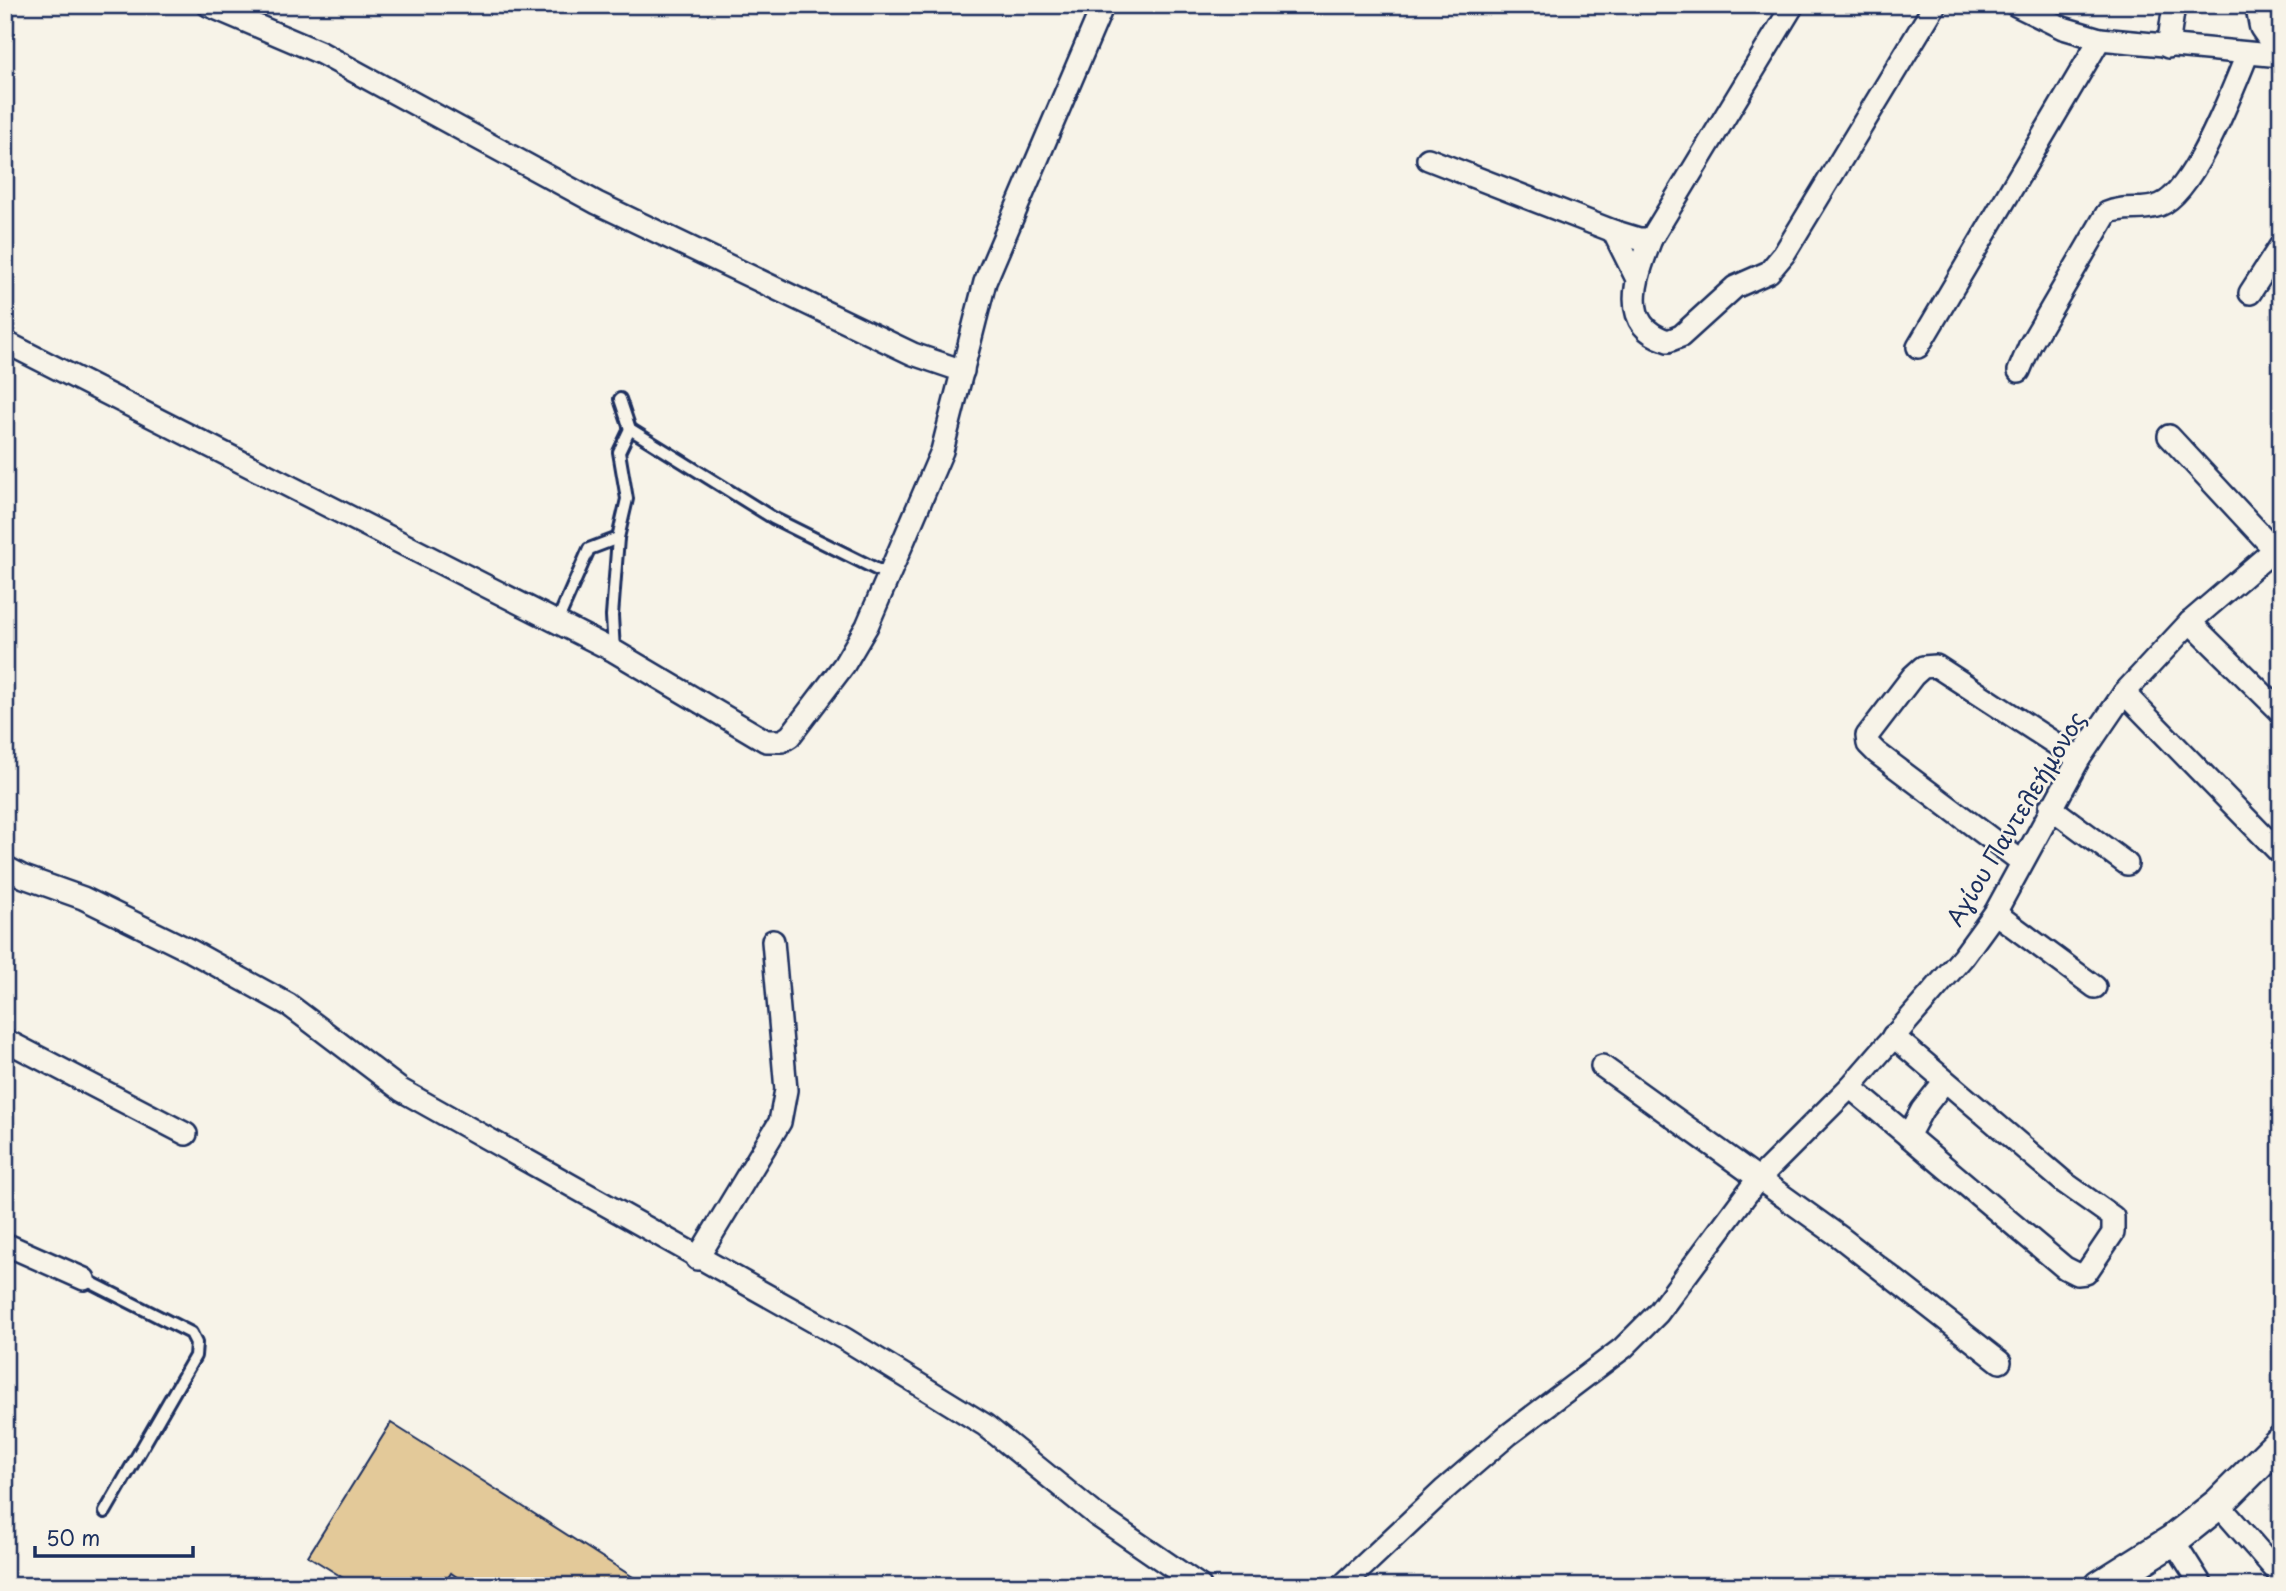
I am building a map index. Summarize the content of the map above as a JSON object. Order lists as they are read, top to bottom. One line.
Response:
{"streets":{"street":["Αγίου Παντελεήμονος"]},"scale_bar":"50 m"}
